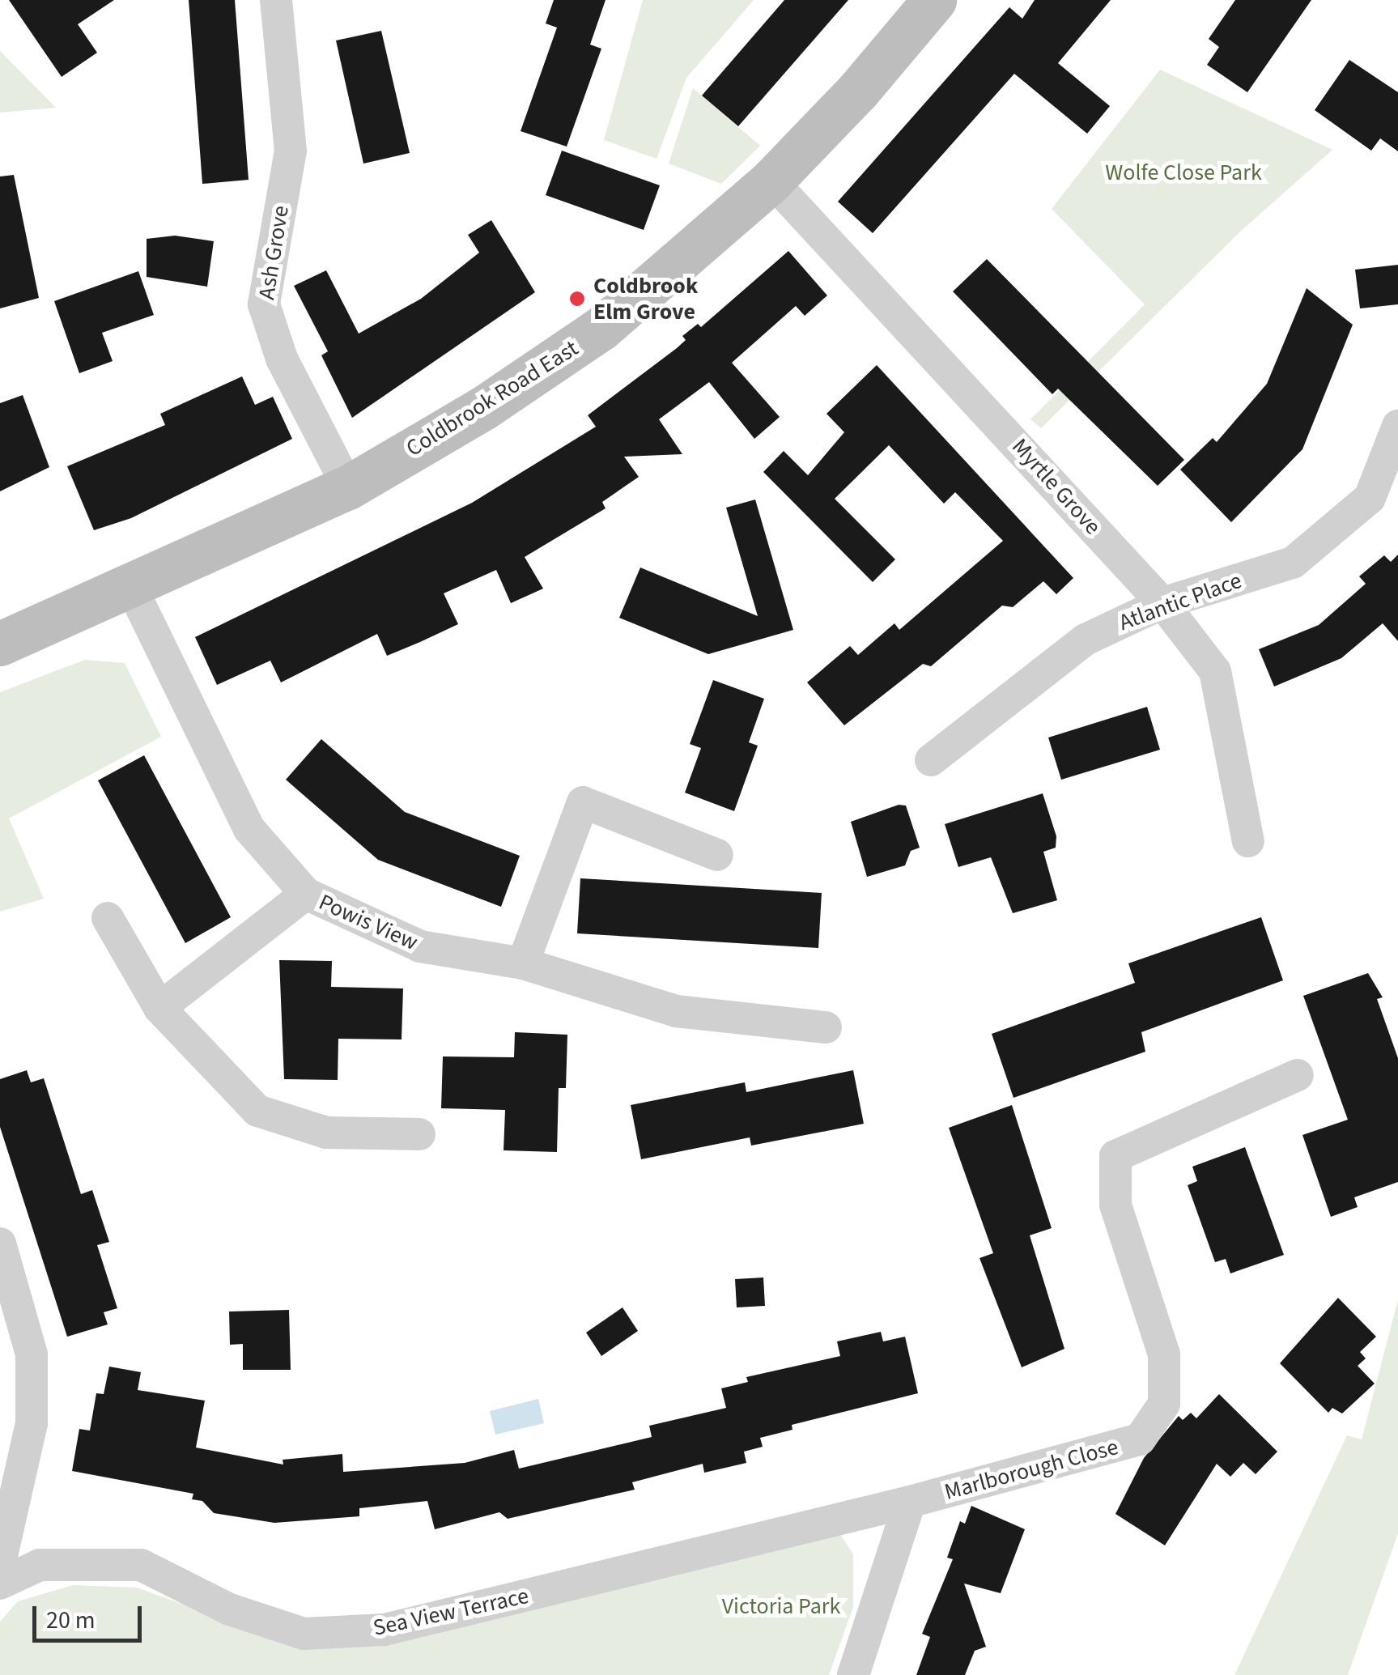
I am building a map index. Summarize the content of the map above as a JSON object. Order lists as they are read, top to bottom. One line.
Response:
{"streets":{"street":["Ash Grove","Coldbrook Road East","Myrtle Grove","Atlantic Place","Powis View","Marlborough Close","Sea View Terrace"]},"crossings":[["Ash Grove","Coldbrook Road East"],["Coldbrook Road East","Myrtle Grove"],["Coldbrook Road East","Powis View"],["Myrtle Grove","Atlantic Place"],["Marlborough Close","Sea View Terrace"]],"parks":["Wolfe Close Park","Victoria Park"],"places":["Coldbrook Elm Grove"],"scale_bar":"20 m"}
